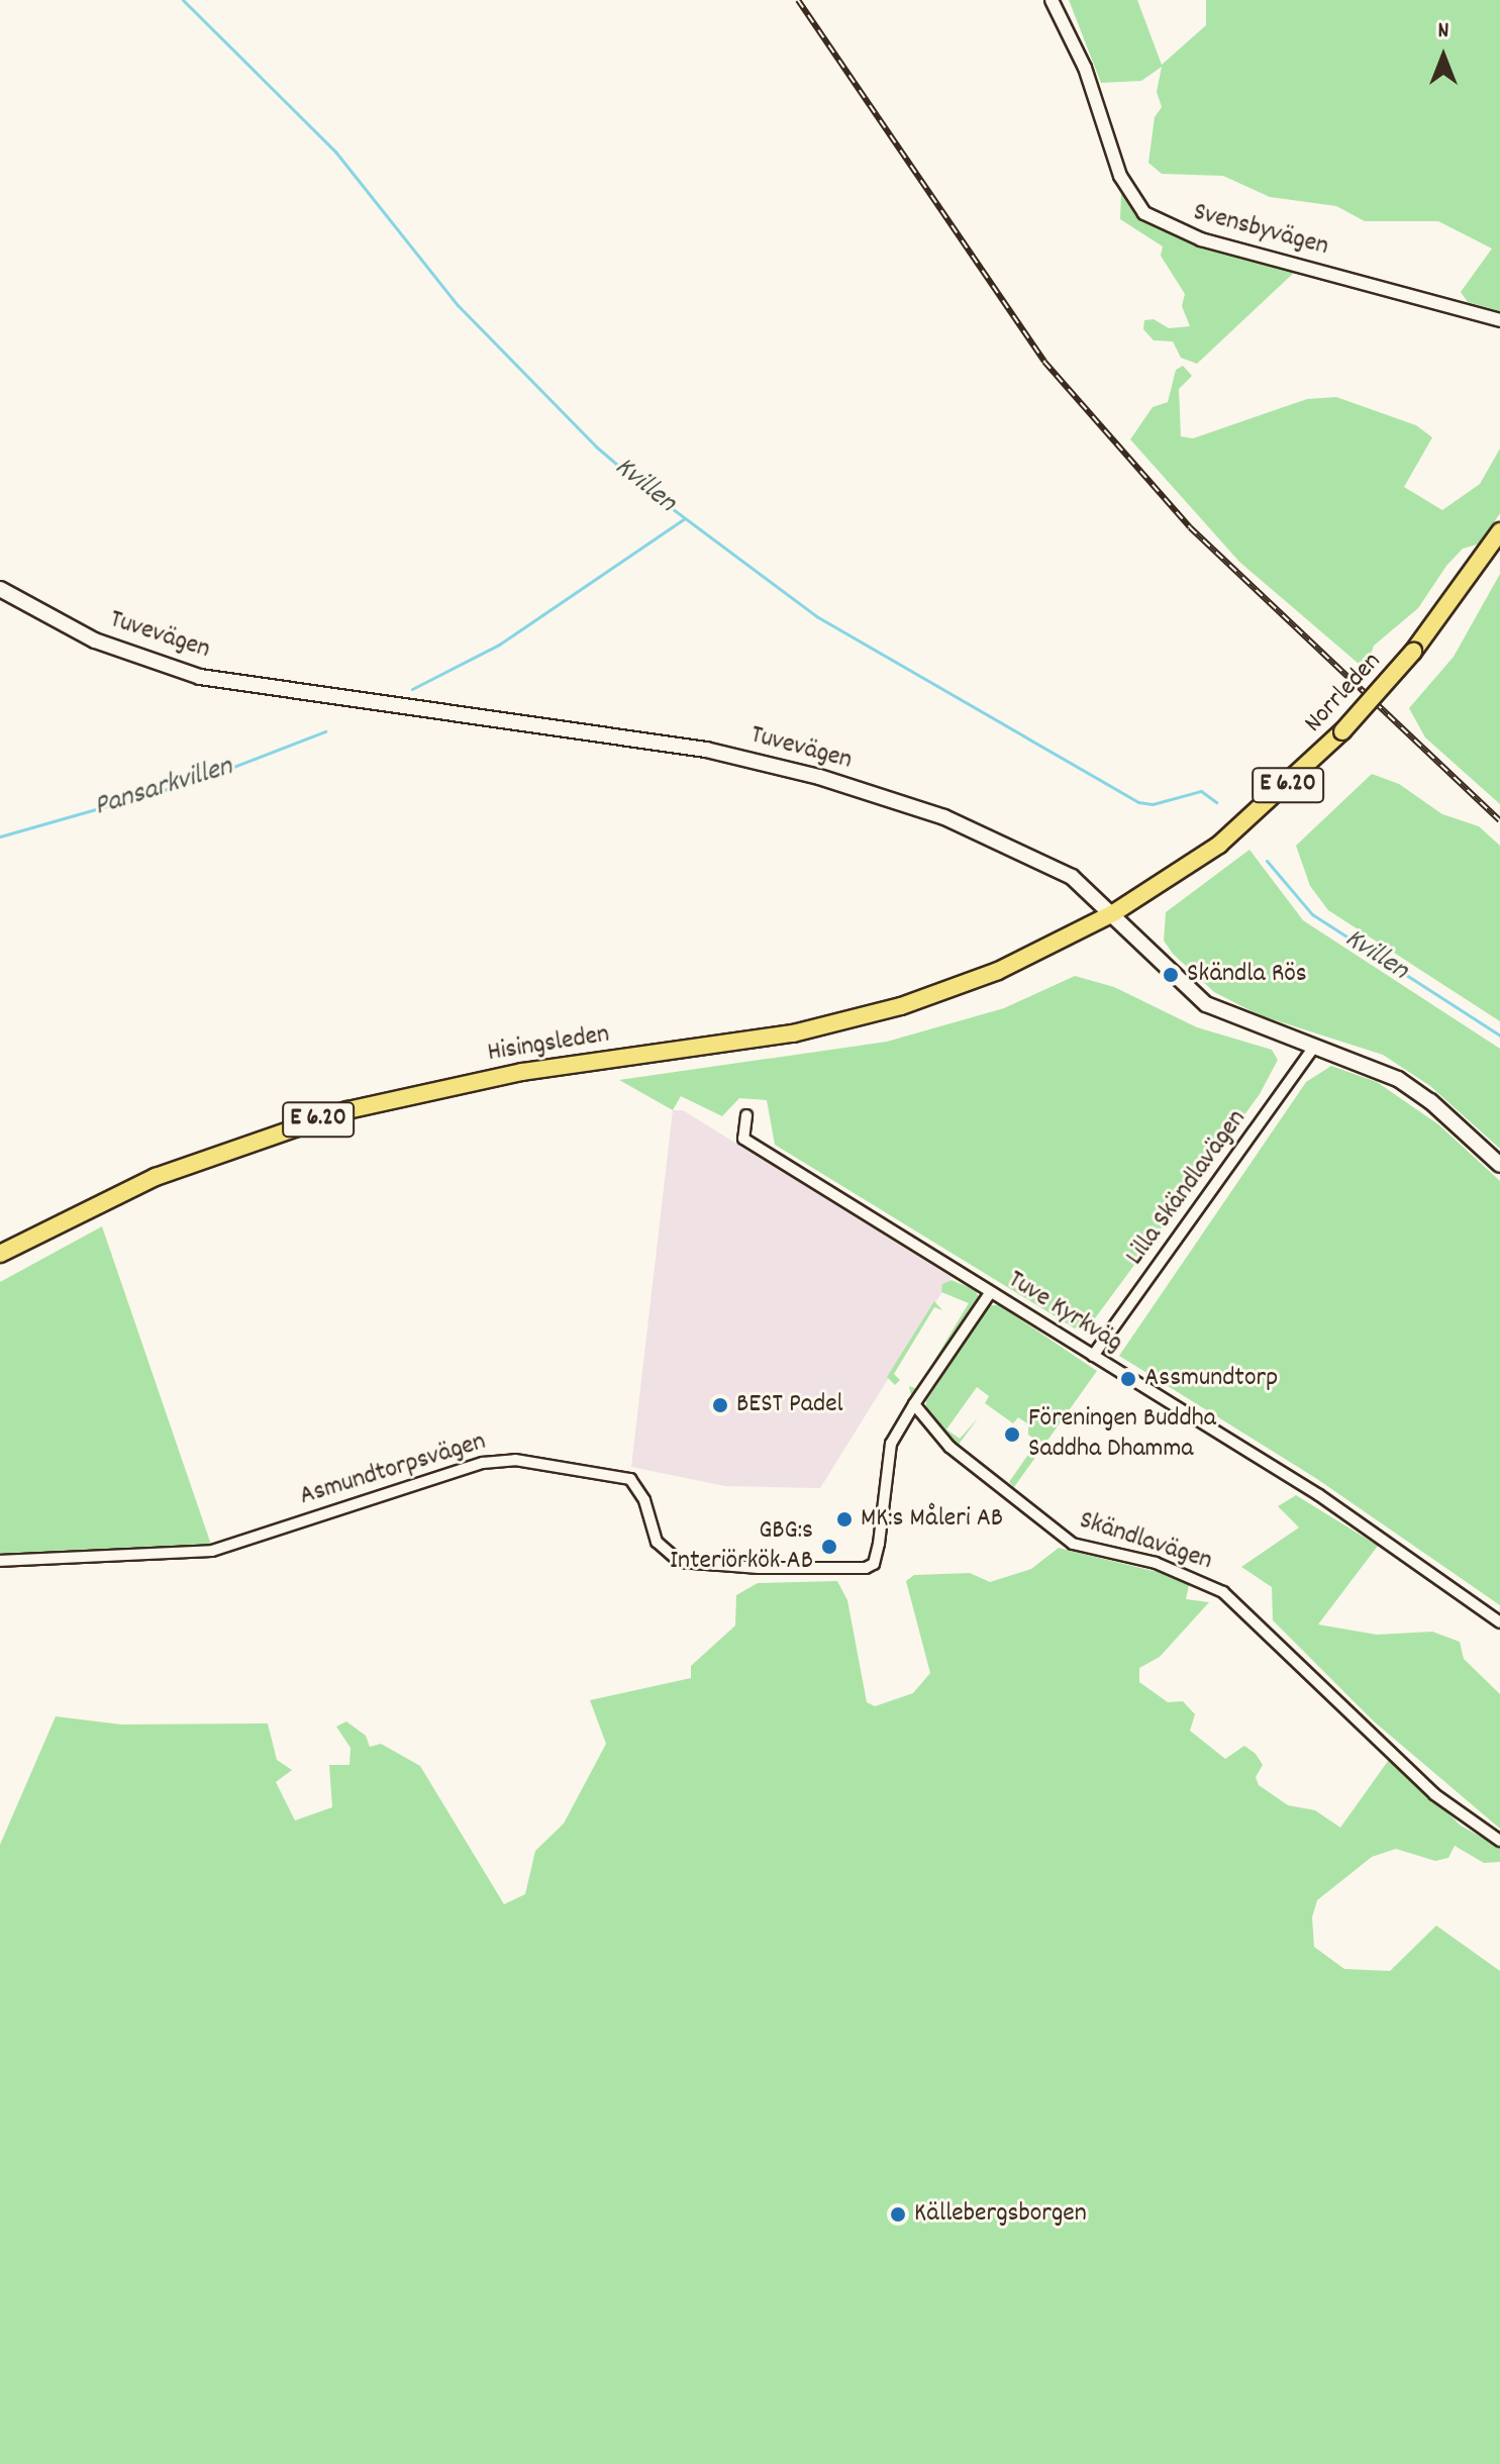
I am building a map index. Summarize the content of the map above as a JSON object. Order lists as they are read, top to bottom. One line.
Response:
{"streets":{"highway":["Norrleden","E 6.20","Hisingsleden"],"main road":["Tuvevägen"],"street":["Svensbyvägen","Lilla Skändlavägen","Tuve Kyrkväg","Asmundtorpsvägen","Skändlavägen"]},"crossings":[["Tuvevägen","Norrleden"],["Tuvevägen","Hisingsleden"],["Tuvevägen","Lilla Skändlavägen"],["Norrleden","Hisingsleden"],["Lilla Skändlavägen","Tuve Kyrkväg"],["Asmundtorpsvägen","Skändlavägen"]],"water":["Kvillen","Pansarkvillen"],"places":["Skändla Rös","Assmundtorp","BEST Padel","Föreningen Buddha Saddha Dhamma","MK:s Måleri AB","GBG:s Interiörkök AB","Källebergsborgen"],"north":"top"}
